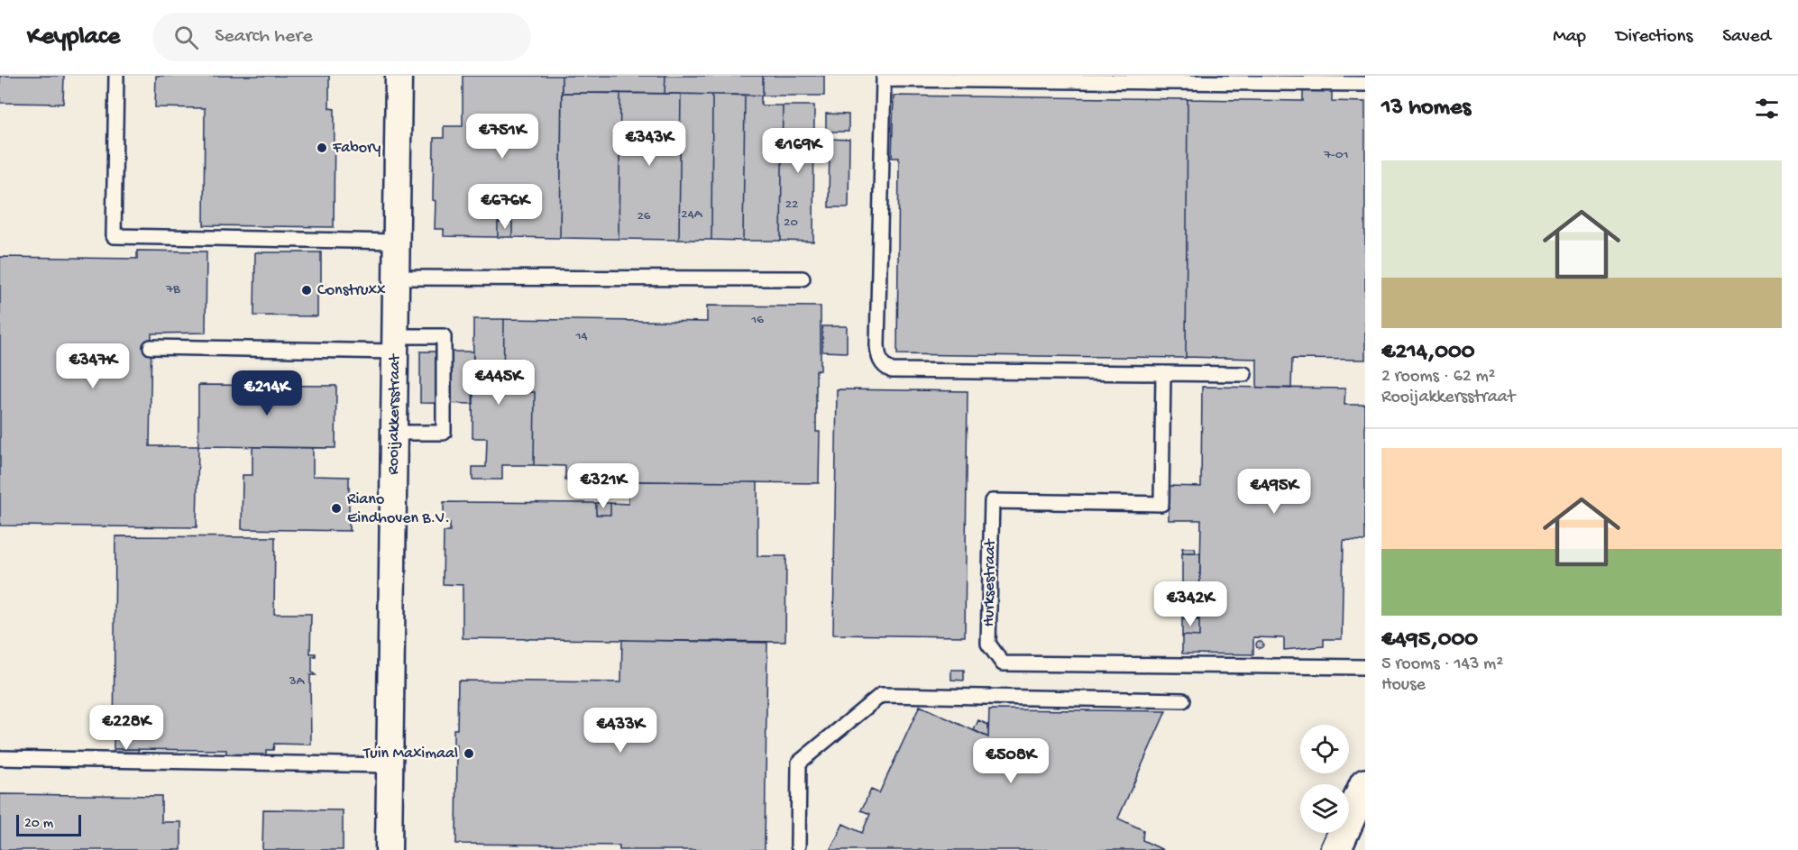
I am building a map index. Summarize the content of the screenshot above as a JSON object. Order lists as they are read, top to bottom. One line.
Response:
{"streets":{"street":["Rooijakkersstraat"],"lane":["Hurksestraat"]},"places":["Fabory","Construxx","Riano Eindhoven B.V.","Tuin Maximaal"],"house_numbers":["7-01","22","24A","26","20","7B","16","14","3A"],"scale_bar":"20 m","page":{"header":"Keyplace","search":"Search here","nav":["Map","Directions","Saved"],"heading":"13 homes","price":["€751K","€343K","€169K","€676K","€347K","€445K","€214K","€321K","€495K","€342K","€228K","€433K","€508K"],"list":[{"name":"€214,000","note":"2 rooms · 62 m² · Rooijakkersstraat"},{"name":"€495,000","note":"5 rooms · 143 m² · House"}],"scale":"20 m"}}
